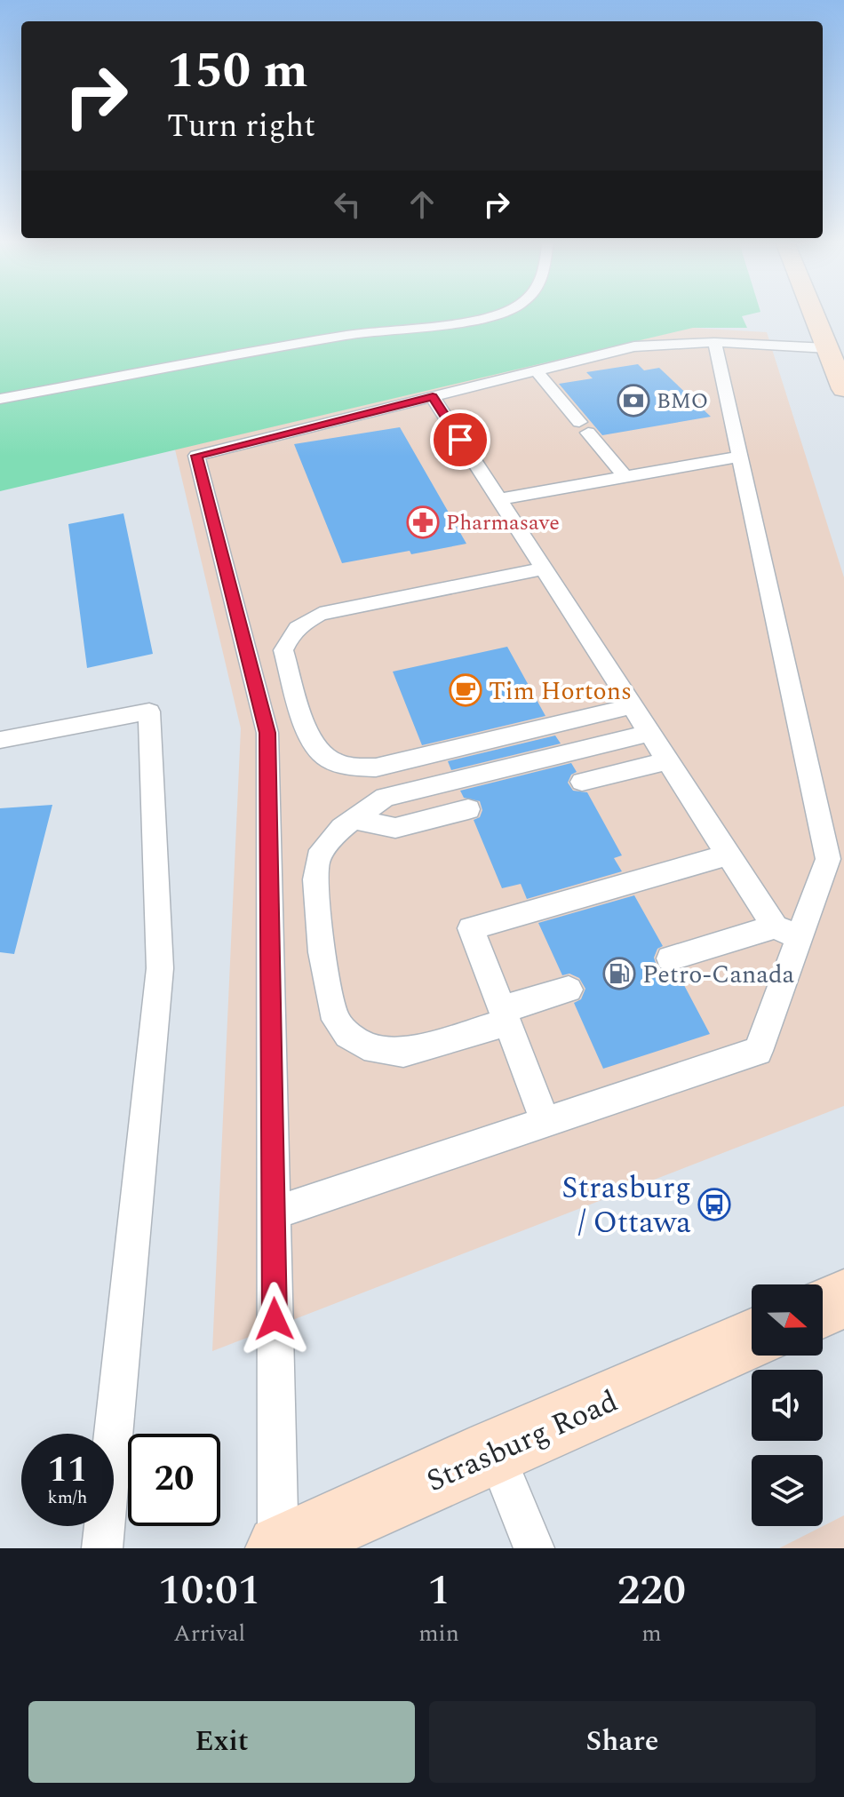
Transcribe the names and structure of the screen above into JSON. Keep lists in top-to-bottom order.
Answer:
{
  "streets": {
    "main road": ["Strasburg Road"]
  },
  "places": {
    "bank": ["BMO"],
    "pharmacy": ["Pharmasave"],
    "cafe": ["Tim Hortons"],
    "fuel station": ["Petro-Canada"],
    "bus stop": ["Strasburg / Ottawa"]
  },
  "north": "right",
  "page": {
    "turn": ["150 m", "Turn right"],
    "speed": "11 km/h",
    "limit": "20",
    "eta": [
      "10:01",
      "Arrival",
      "1",
      "min",
      "220",
      "m"
    ],
    "buttons": ["Exit", "Share"]
  }
}
